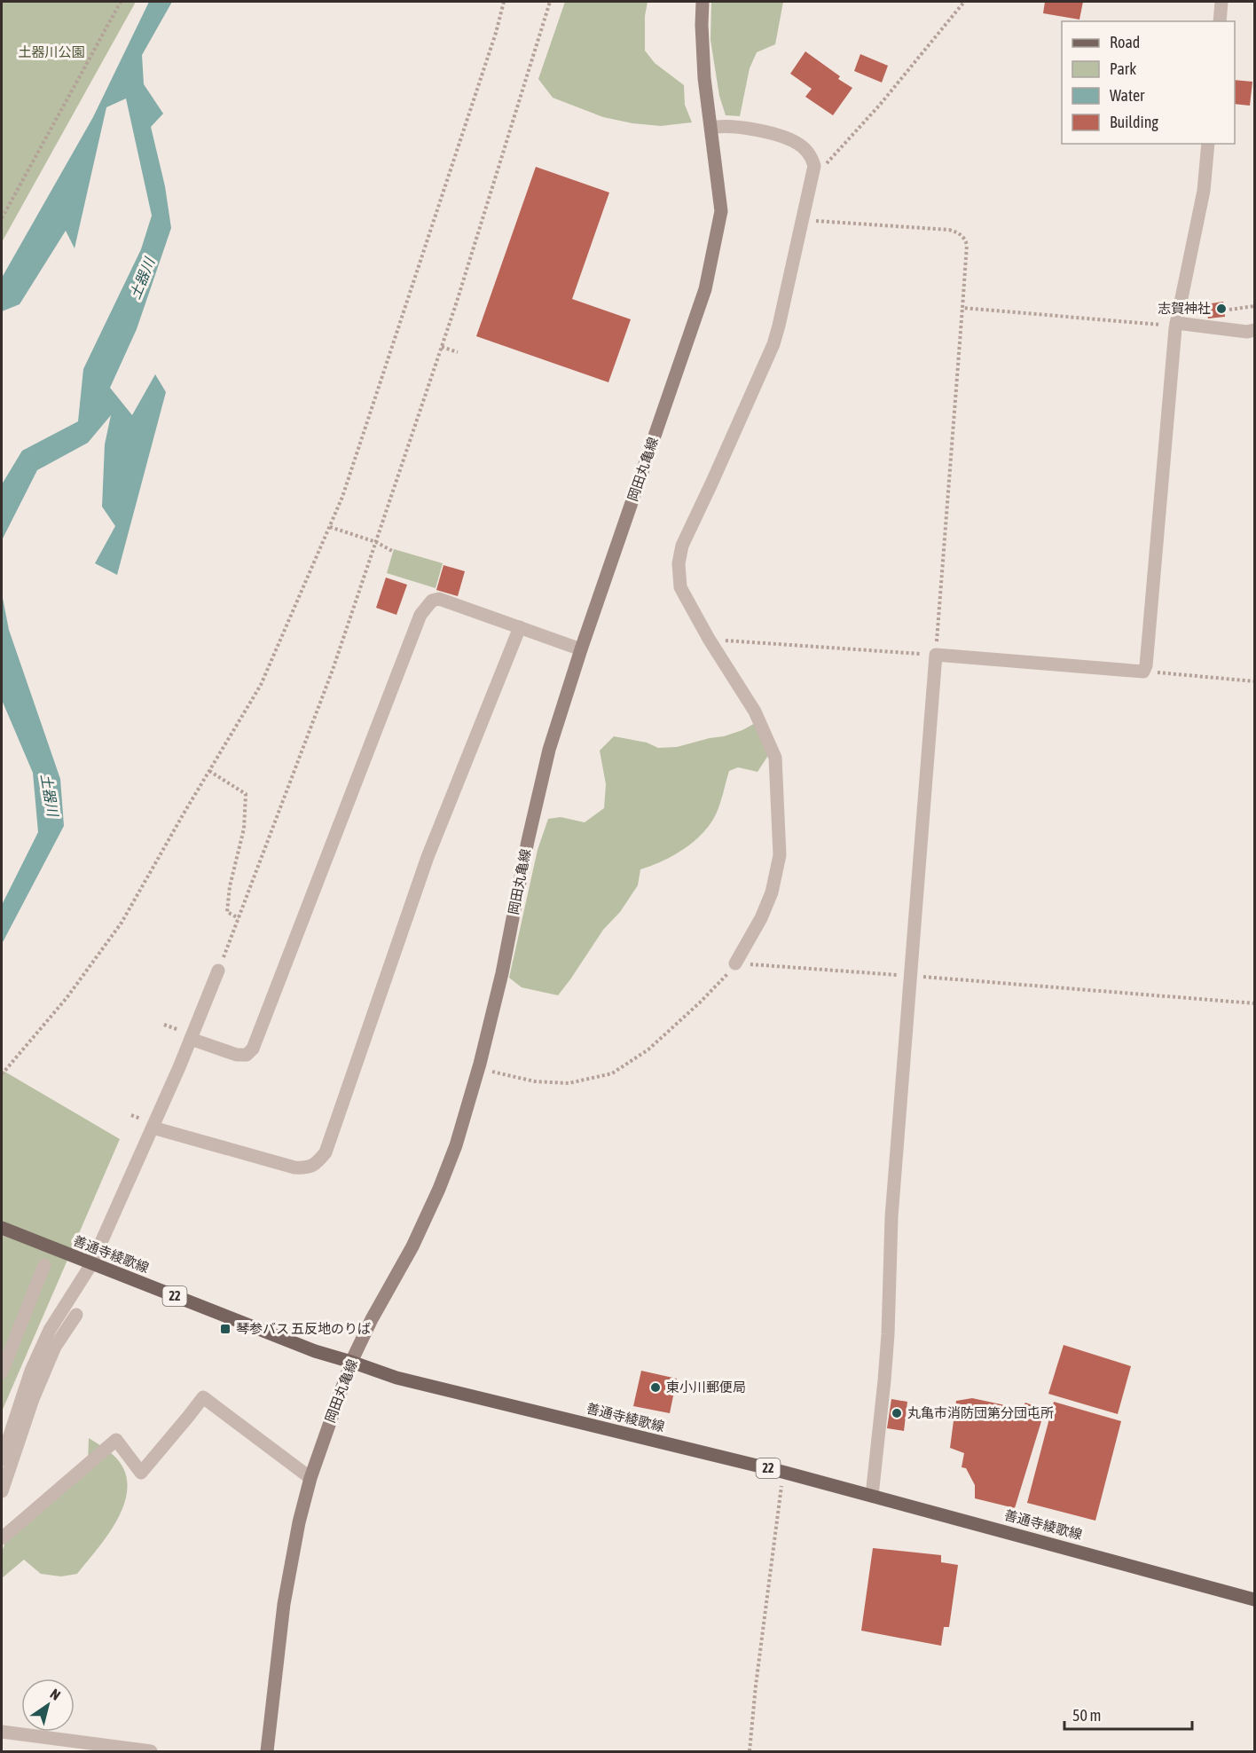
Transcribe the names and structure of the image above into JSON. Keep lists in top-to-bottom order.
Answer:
{
  "streets": {
    "main road": ["岡田丸亀線", "善通寺綾歌線", "22"]
  },
  "crossings": [
    ["岡田丸亀線", "善通寺綾歌線"]
  ],
  "water": ["土器川"],
  "parks": ["土器川公園"],
  "places": {
    "other": ["志賀神社", "東小川郵便局", "丸亀市消防団第分団屯所"],
    "transit": ["琴参バス 五反地のりば"]
  },
  "legend": [
    "Road",
    "Park",
    "Water",
    "Building"
  ],
  "scale_bar": "50 m",
  "north": "top right"
}
